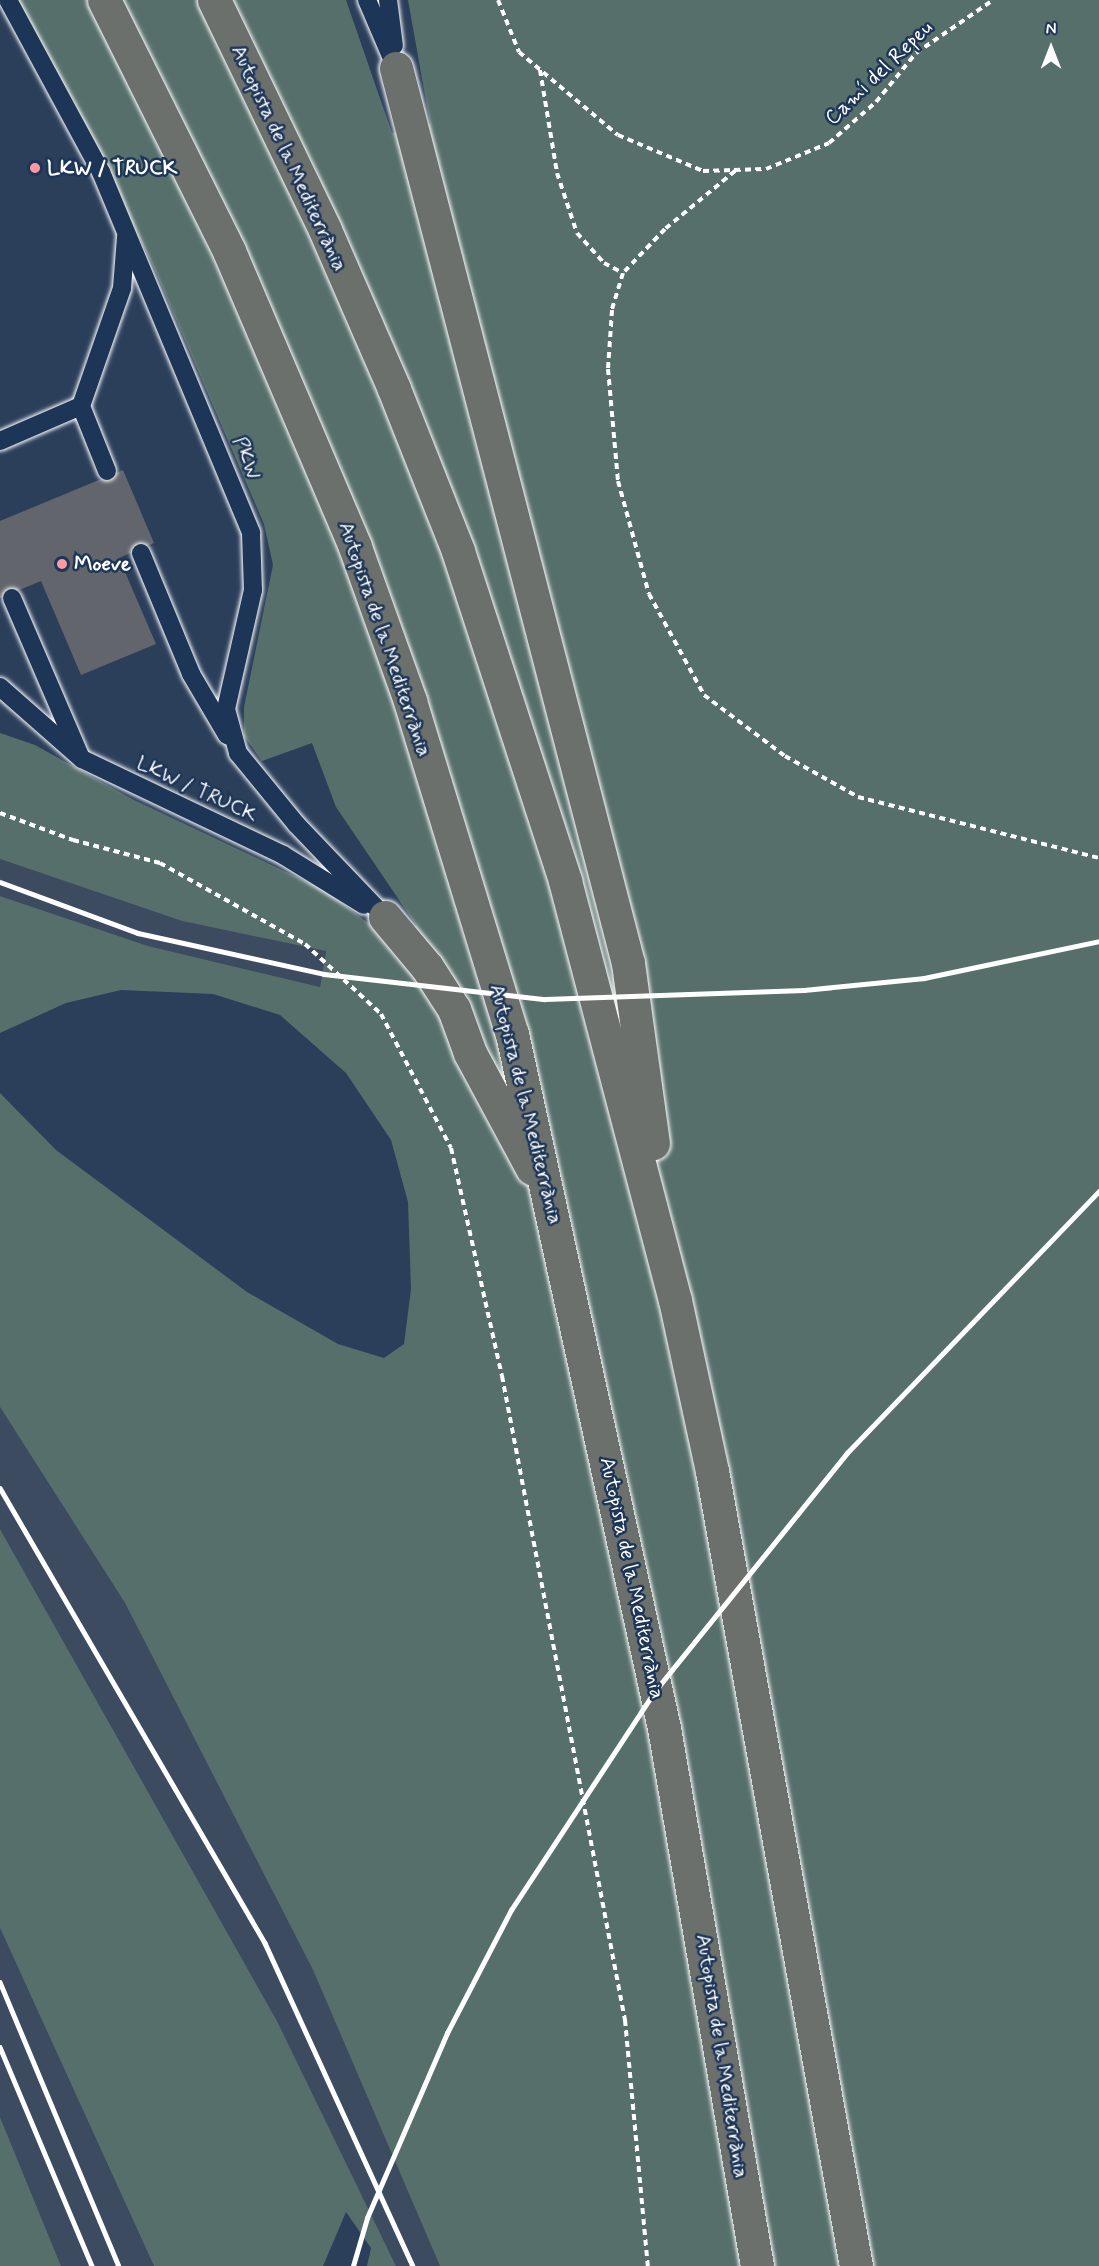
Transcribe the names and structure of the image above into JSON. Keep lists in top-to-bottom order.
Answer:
{
  "streets": {
    "highway": ["Autopista de la Mediterrània"],
    "lane": ["PKW", "LKW / TRUCK"],
    "path": ["Camí del Repeu"]
  },
  "crossings": [
    ["PKW", "LKW / TRUCK"]
  ],
  "places": ["LKW / TRUCK", "Moeve"],
  "north": "top"
}
